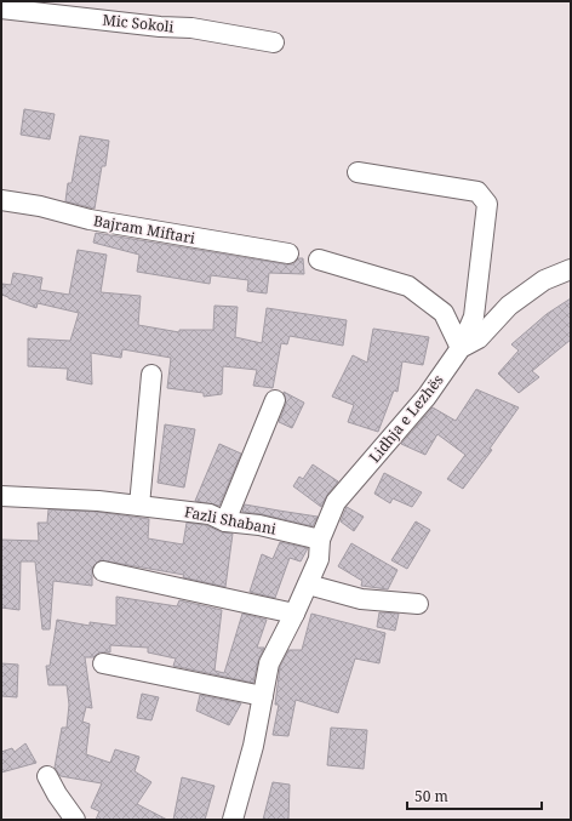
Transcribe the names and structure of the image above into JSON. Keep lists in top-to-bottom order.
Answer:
{
  "streets": {
    "street": [
      "Mic Sokoli",
      "Bajram Miftari",
      "Lidhja e Lezhës",
      "Fazli Shabani"
    ]
  },
  "crossings": [
    ["Lidhja e Lezhës", "Fazli Shabani"]
  ],
  "scale_bar": "50 m"
}
